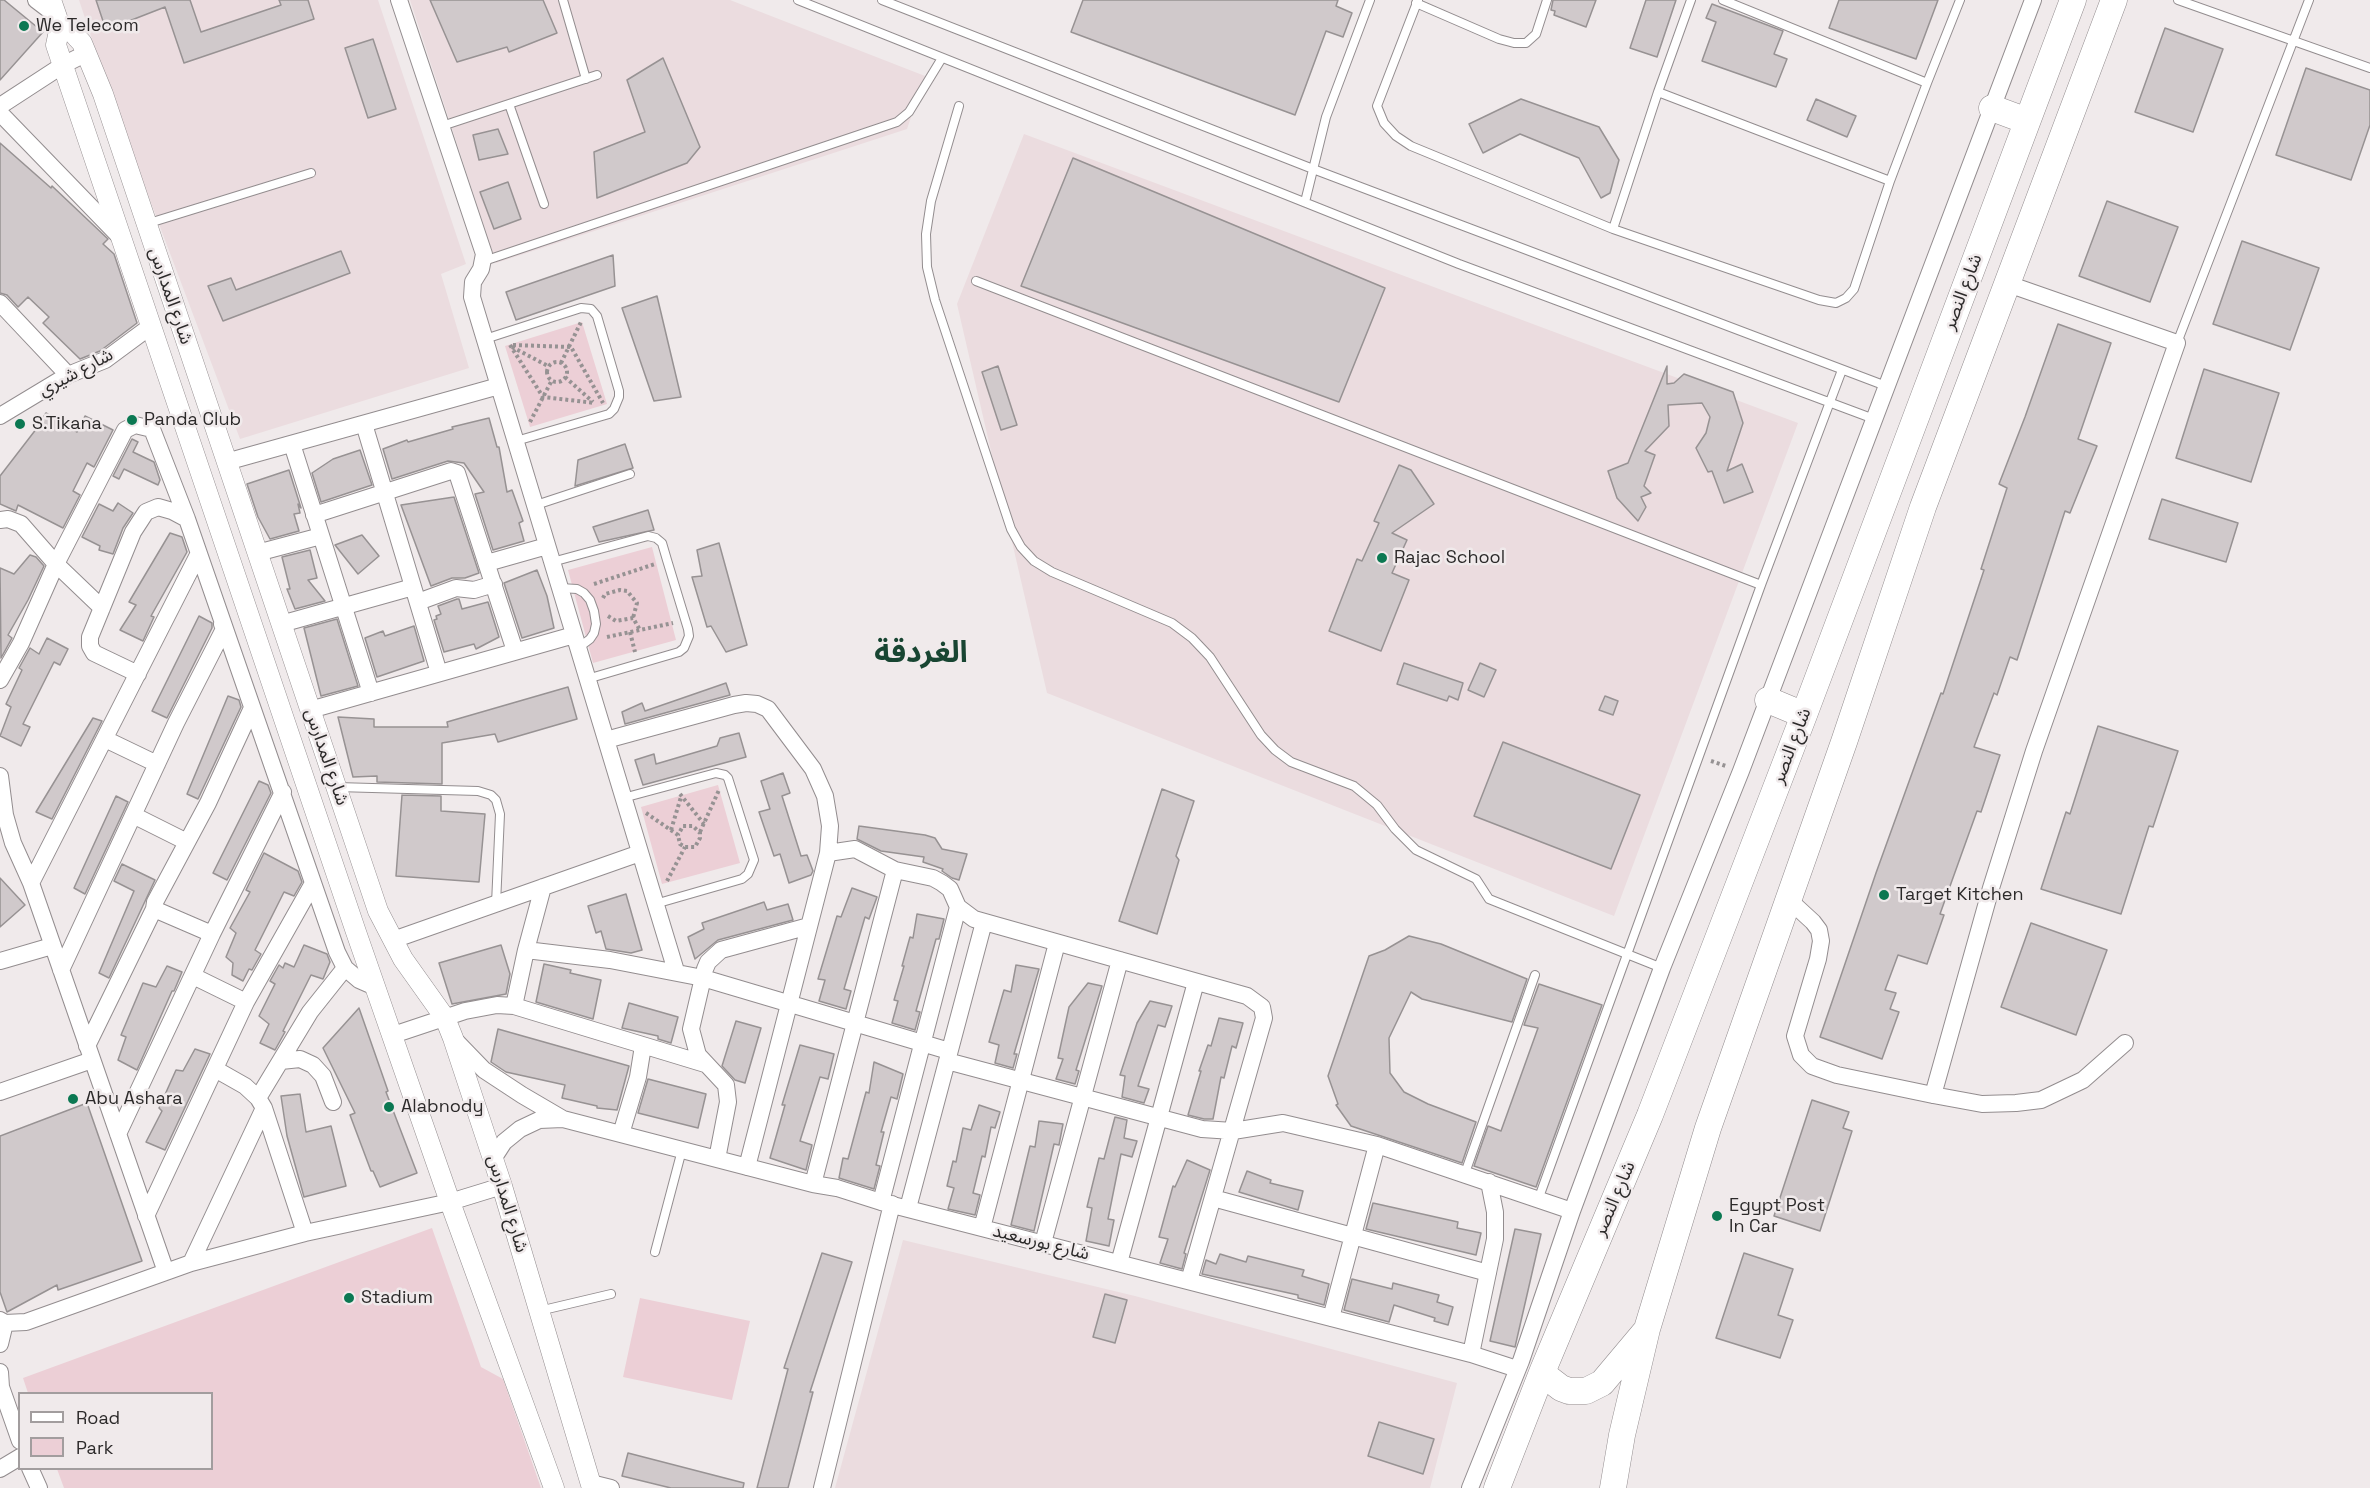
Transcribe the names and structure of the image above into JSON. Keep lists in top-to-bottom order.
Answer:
{
  "streets": {
    "main road": ["شارع النصر"],
    "street": ["شارع المدارس", "شارع شيري", "شارع بورسعيد"]
  },
  "crossings": [
    ["شارع المدارس", "شارع شيري"],
    ["شارع المدارس", "شارع بورسعيد"]
  ],
  "districts": ["الغردقة"],
  "places": [
    "We Telecom",
    "Panda Club",
    "S.Tikana",
    "Rajac School",
    "Target Kitchen",
    "Abu Ashara",
    "Alabnody",
    "Egypt Post In Car",
    "Stadium"
  ],
  "legend": ["Road", "Park"]
}
